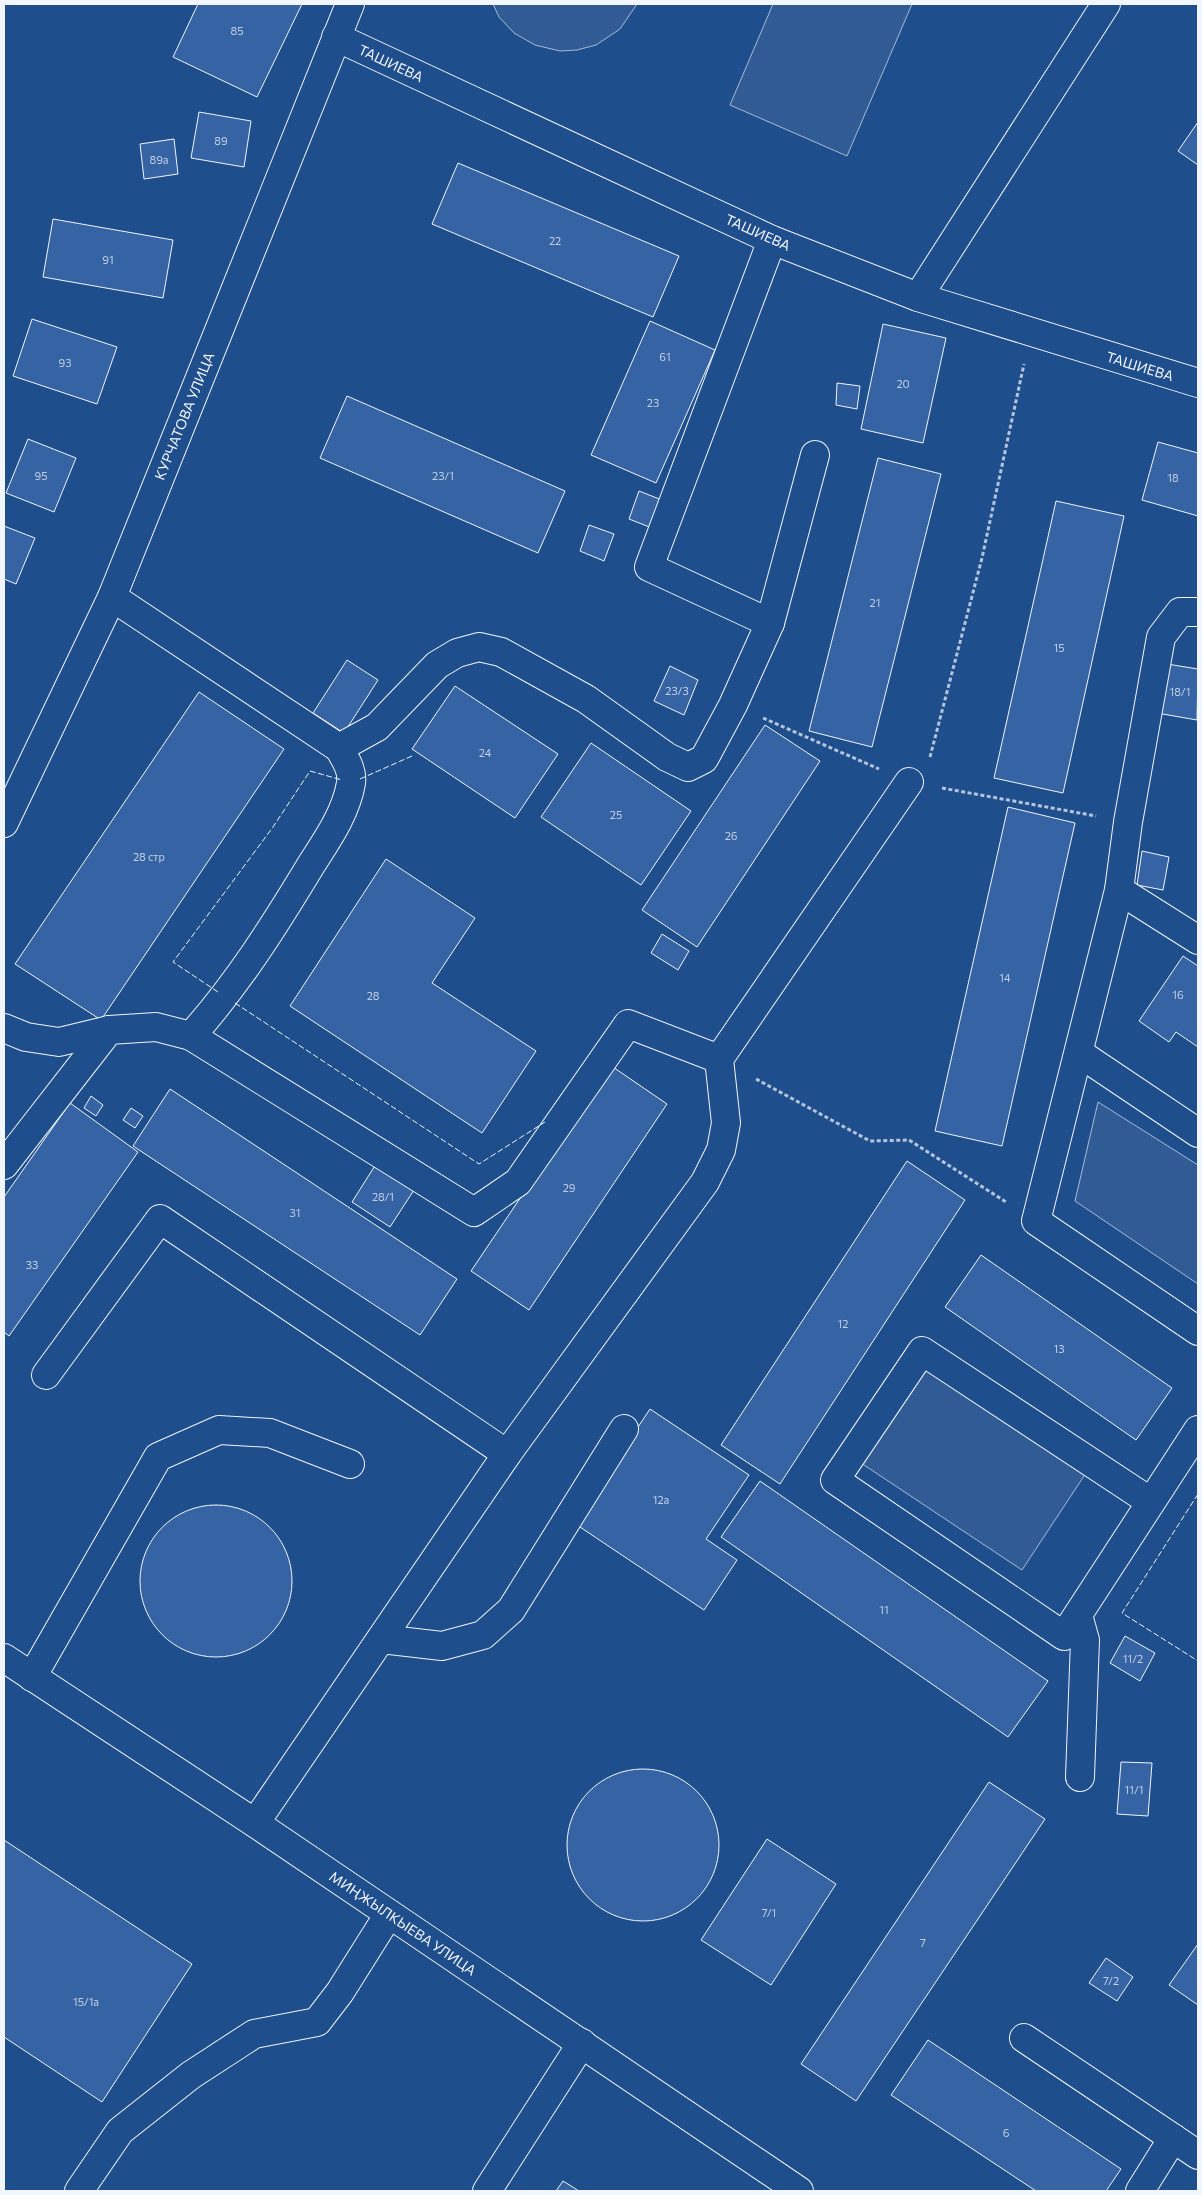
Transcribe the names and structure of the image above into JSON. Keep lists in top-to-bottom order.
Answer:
{
  "streets": {
    "street": ["ТАШИЕВА", "КУРЧАТОВА УЛИЦА", "МИҢЖЫЛКЫЕВА УЛИЦА"]
  },
  "crossings": [
    ["ТАШИЕВА", "КУРЧАТОВА УЛИЦА"]
  ],
  "house_numbers": [
    "85",
    "89",
    "89а",
    "22",
    "91",
    "61",
    "93",
    "20",
    "23",
    "95",
    "23/1",
    "18",
    "21",
    "15",
    "23/3",
    "18/1",
    "24",
    "25",
    "26",
    "28 стр",
    "14",
    "16",
    "28",
    "29",
    "28/1",
    "31",
    "33",
    "12",
    "13",
    "12а",
    "11",
    "11/2",
    "11/1",
    "7/1",
    "7",
    "7/2",
    "15/1а",
    "6"
  ]
}
